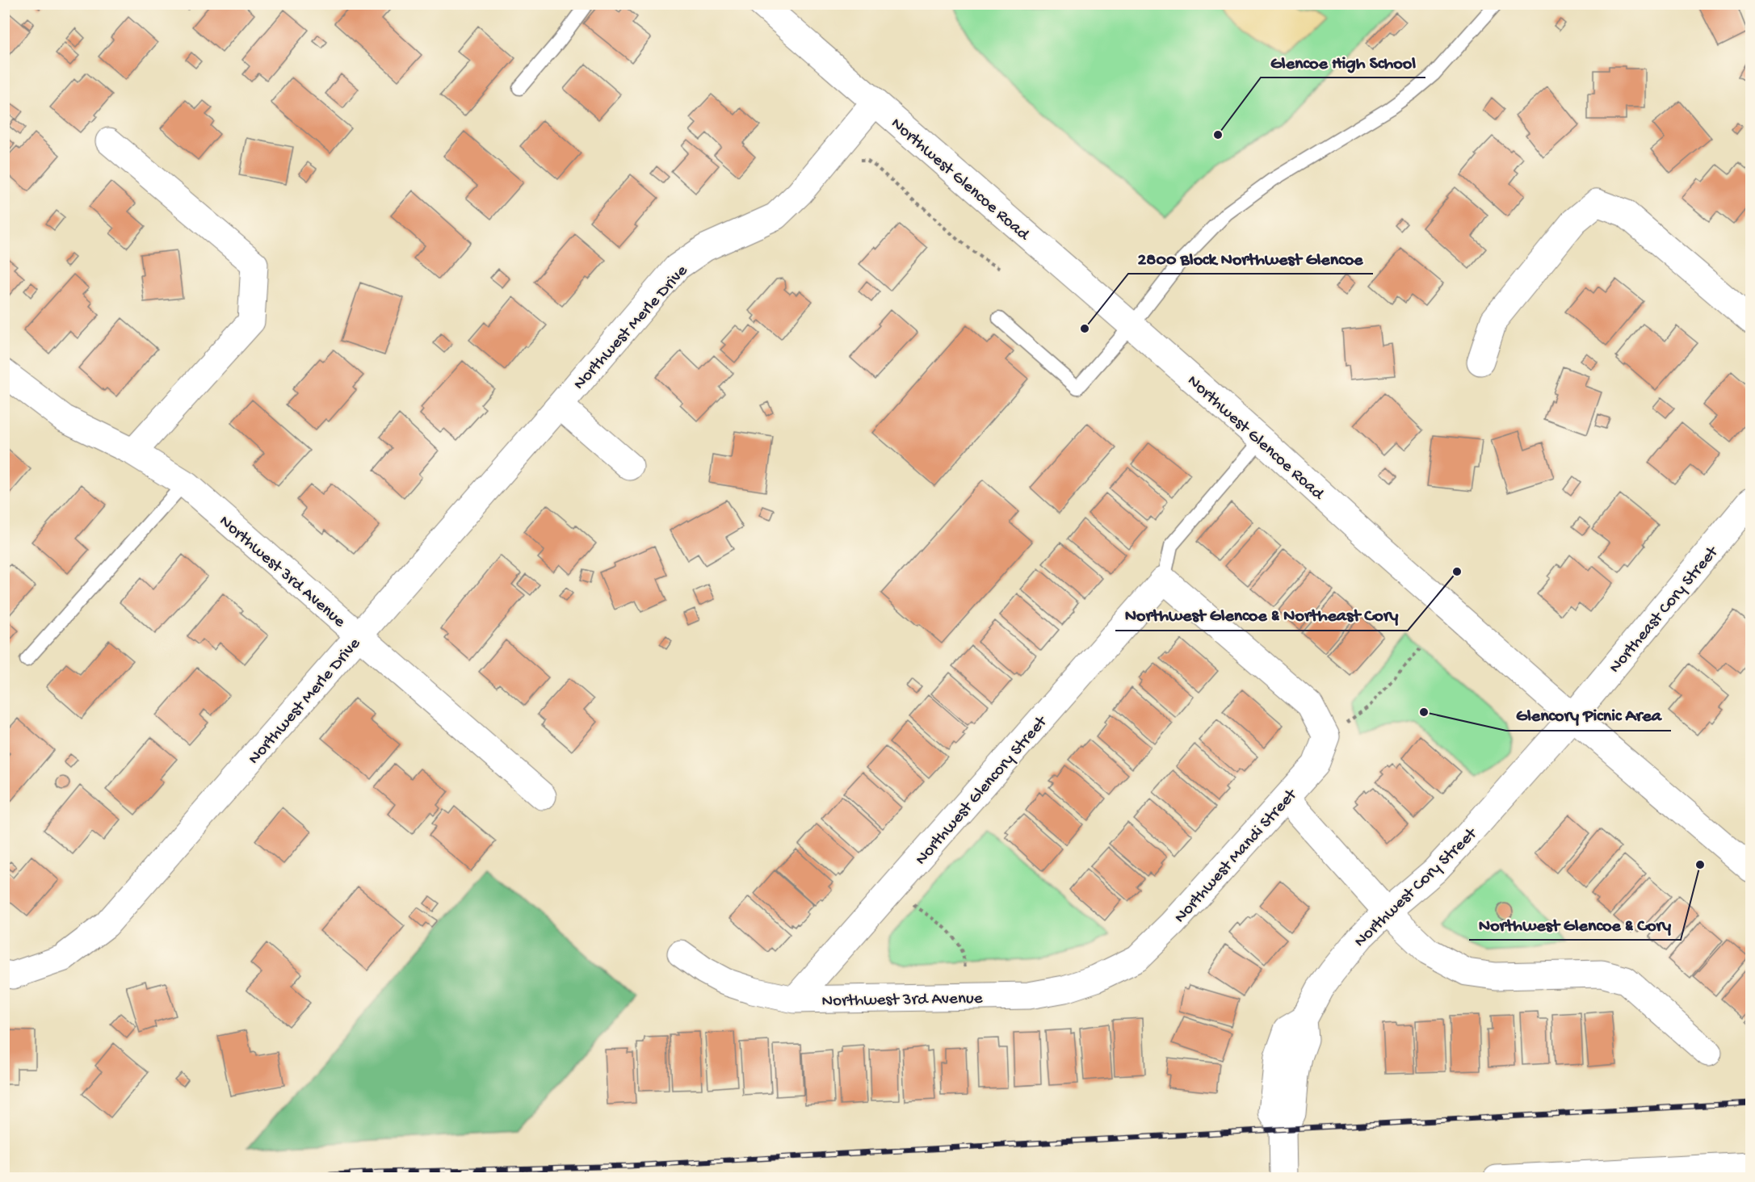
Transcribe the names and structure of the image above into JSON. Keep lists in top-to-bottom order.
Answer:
{
  "streets": {
    "street": [
      "Northwest Glencoe Road",
      "Northwest Merle Drive",
      "Northwest 3rd Avenue",
      "Northeast Cory Street",
      "Northwest Glencory Street",
      "Northwest Mandi Street",
      "Northwest Cory Street"
    ]
  },
  "crossings": [
    ["Northwest Glencoe Road", "Northwest Merle Drive"],
    ["Northwest Glencoe Road", "Northeast Cory Street"],
    ["Northwest Glencoe Road", "Northwest Cory Street"],
    ["Northwest Merle Drive", "Northwest 3rd Avenue"],
    ["Northwest 3rd Avenue", "Northwest Glencory Street"],
    ["Northwest 3rd Avenue", "Northwest Mandi Street"],
    ["Northeast Cory Street", "Northwest Cory Street"]
  ],
  "places": [
    "Glencoe High School",
    "2800 Block Northwest Glencoe",
    "Northwest Glencoe & Northeast Cory",
    "Glencory Picnic Area",
    "Northwest Glencoe & Cory"
  ]
}
